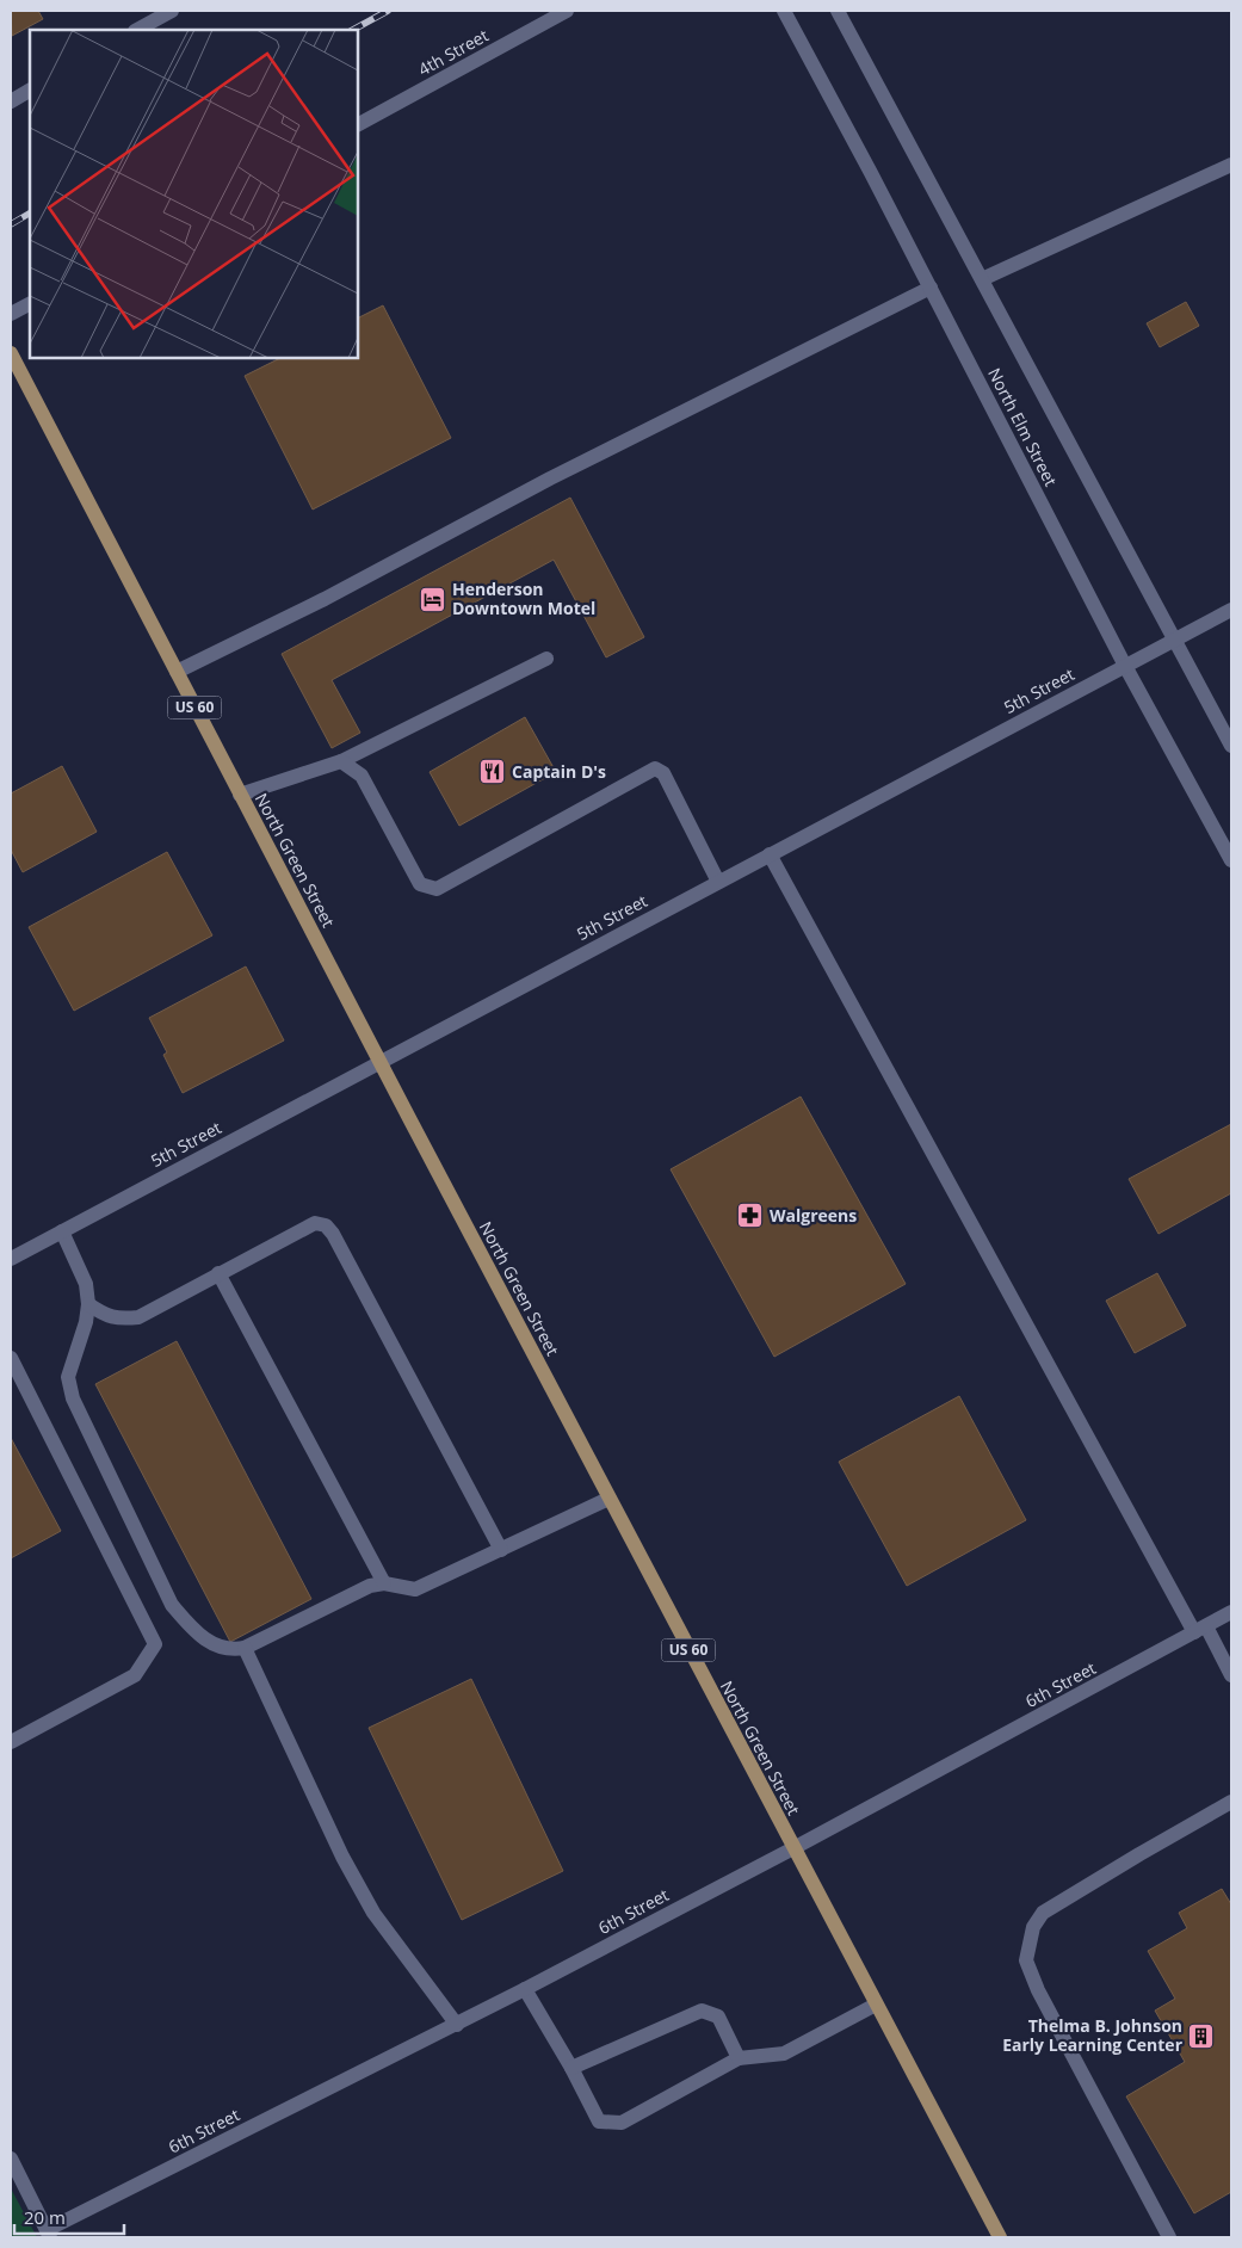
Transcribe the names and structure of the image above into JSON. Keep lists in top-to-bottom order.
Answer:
{
  "streets": {
    "main road": ["US 60", "North Green Street"],
    "street": [
      "4th Street",
      "North Elm Street",
      "5th Street",
      "6th Street"
    ]
  },
  "crossings": [
    ["North Elm Street", "5th Street"],
    ["5th Street", "North Green Street"],
    ["North Green Street", "6th Street"]
  ],
  "places": {
    "hotel": ["Henderson Downtown Motel"],
    "restaurant": ["Captain D's"],
    "pharmacy": ["Walgreens"],
    "building": ["Thelma B. Johnson Early Learning Center"]
  },
  "scale_bar": "20 m"
}
